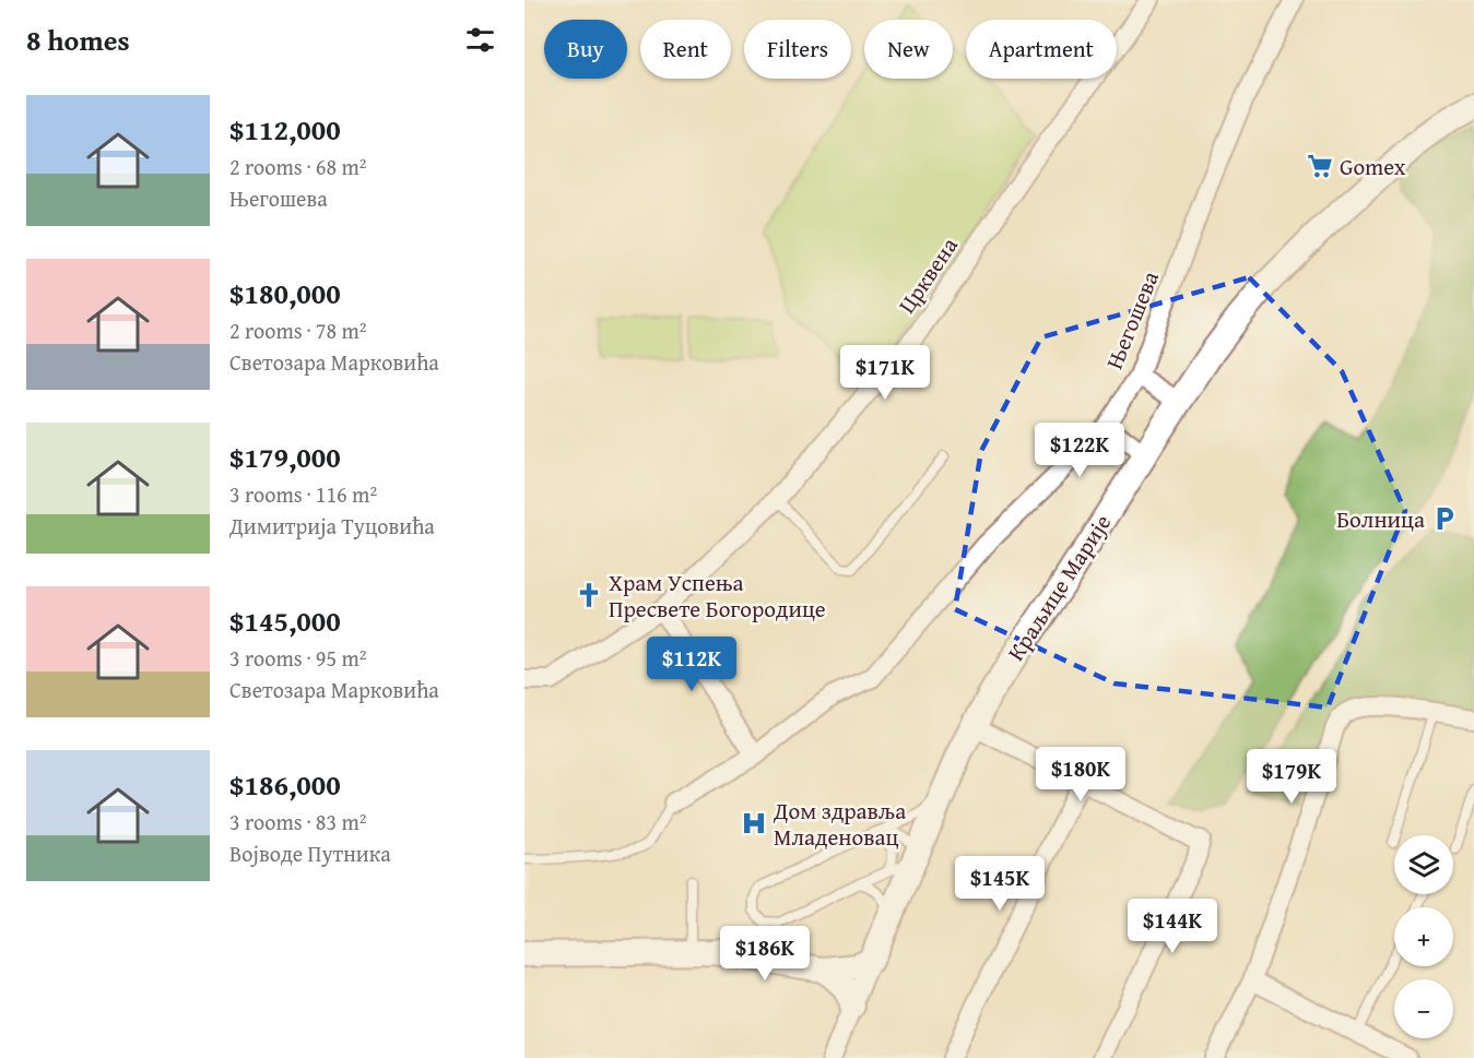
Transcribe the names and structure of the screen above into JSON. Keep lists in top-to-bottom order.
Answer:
{
  "streets": {
    "street": ["Црквена", "Његошева", "Краљице Марије"]
  },
  "places": {
    "supermarket": ["Gomex"],
    "parking": ["Болница"],
    "church": ["Храм Успења Пресвете Богородице"],
    "hospital": ["Дом здравља Младеновац"]
  },
  "page": {
    "heading": "8 homes",
    "chip": [
      "Buy",
      "Rent",
      "Filters",
      "New",
      "Apartment"
    ],
    "list": [
      {
        "name": "$112,000",
        "note": "2 rooms · 68 m² · Његошева"
      },
      {
        "name": "$180,000",
        "note": "2 rooms · 78 m² · Светозара Марковића"
      },
      {
        "name": "$179,000",
        "note": "3 rooms · 116 m² · Димитрија Туцовића"
      },
      {
        "name": "$145,000",
        "note": "3 rooms · 95 m² · Светозара Марковића"
      },
      {
        "name": "$186,000",
        "note": "3 rooms · 83 m² · Војводе Путника"
      }
    ],
    "price": [
      "$171K",
      "$122K",
      "$112K",
      "$180K",
      "$179K",
      "$145K",
      "$144K",
      "$186K"
    ],
    "map_buttons": ["+", "−"]
  }
}
